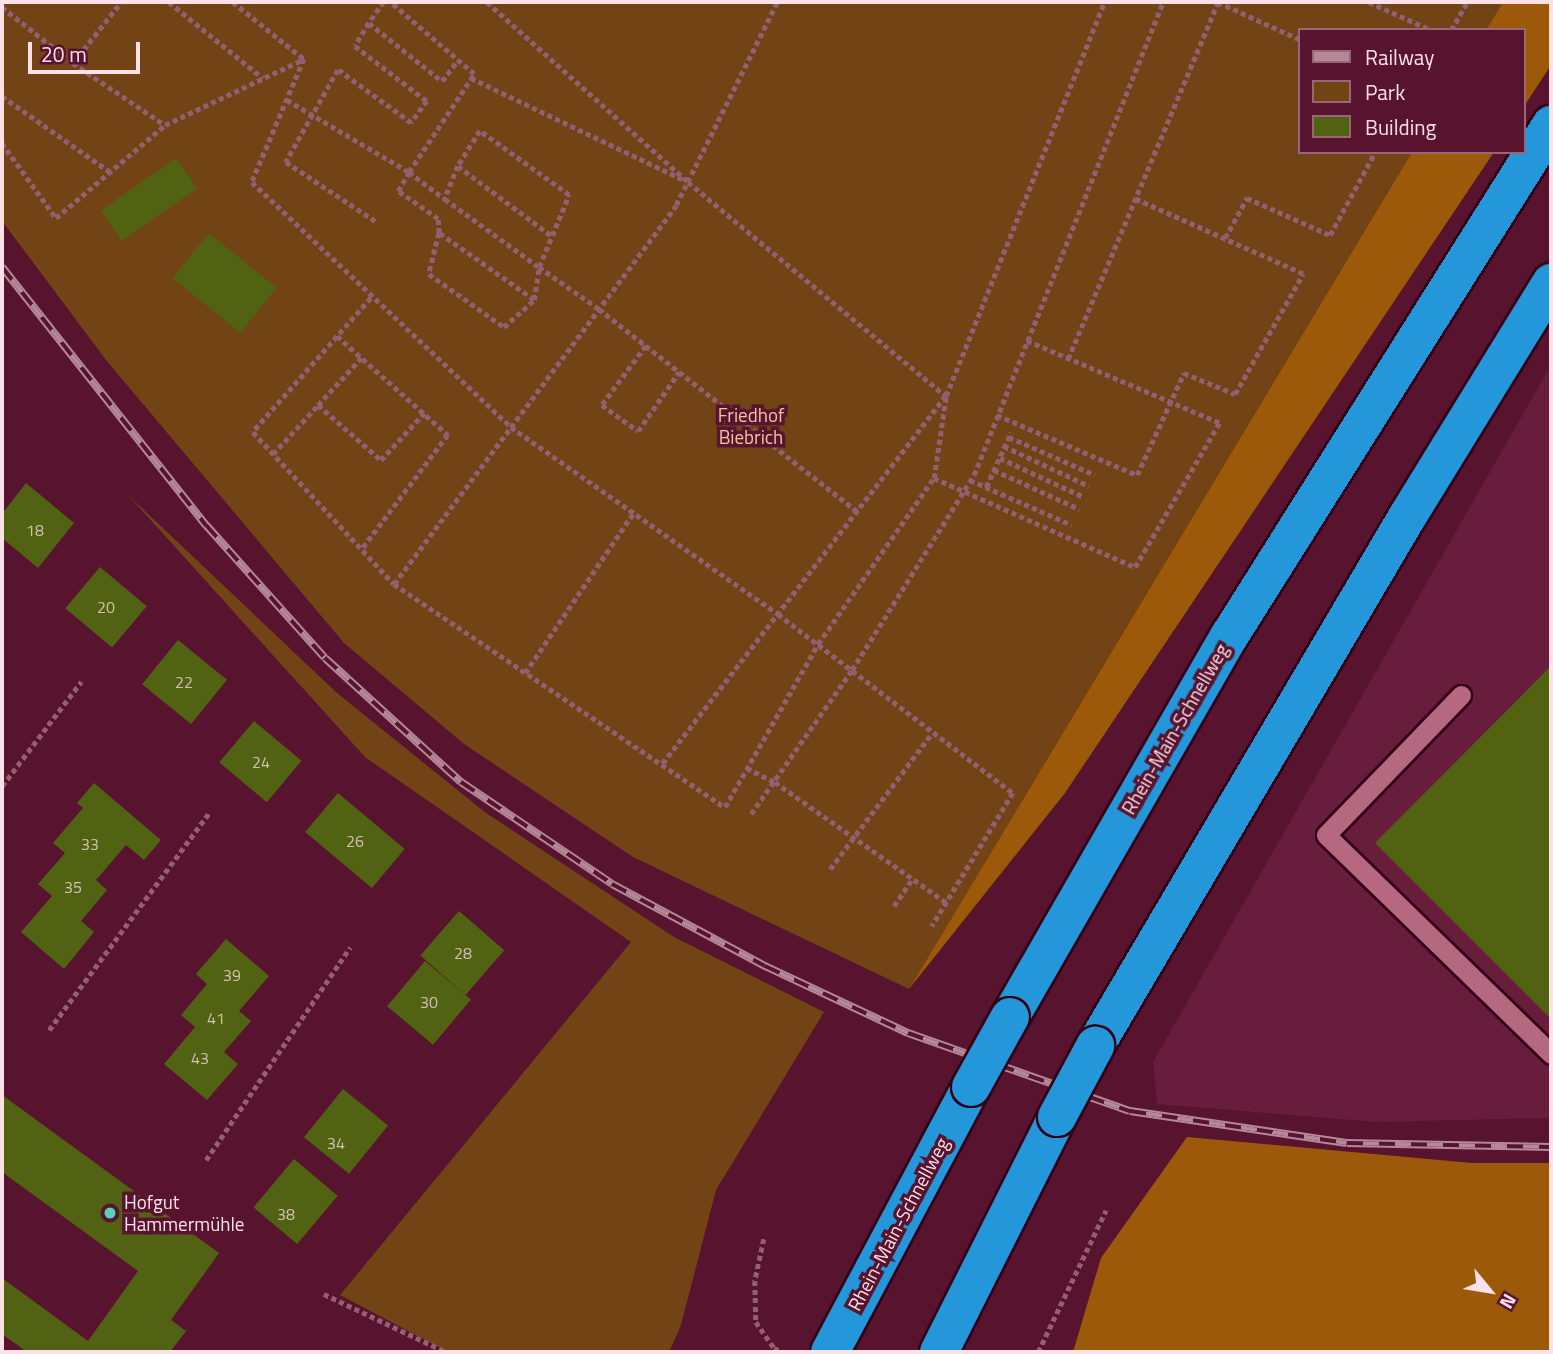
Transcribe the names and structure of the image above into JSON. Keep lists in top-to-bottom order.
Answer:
{
  "streets": {
    "highway": ["Rhein-Main-Schnellweg"]
  },
  "parks": ["Friedhof Biebrich"],
  "places": ["Hofgut Hammermühle"],
  "house_numbers": [
    "18",
    "20",
    "22",
    "24",
    "26",
    "33",
    "35",
    "28",
    "39",
    "30",
    "41",
    "43",
    "34",
    "38"
  ],
  "legend": ["Railway", "Park", "Building"],
  "scale_bar": "20 m",
  "north": "bottom right"
}
